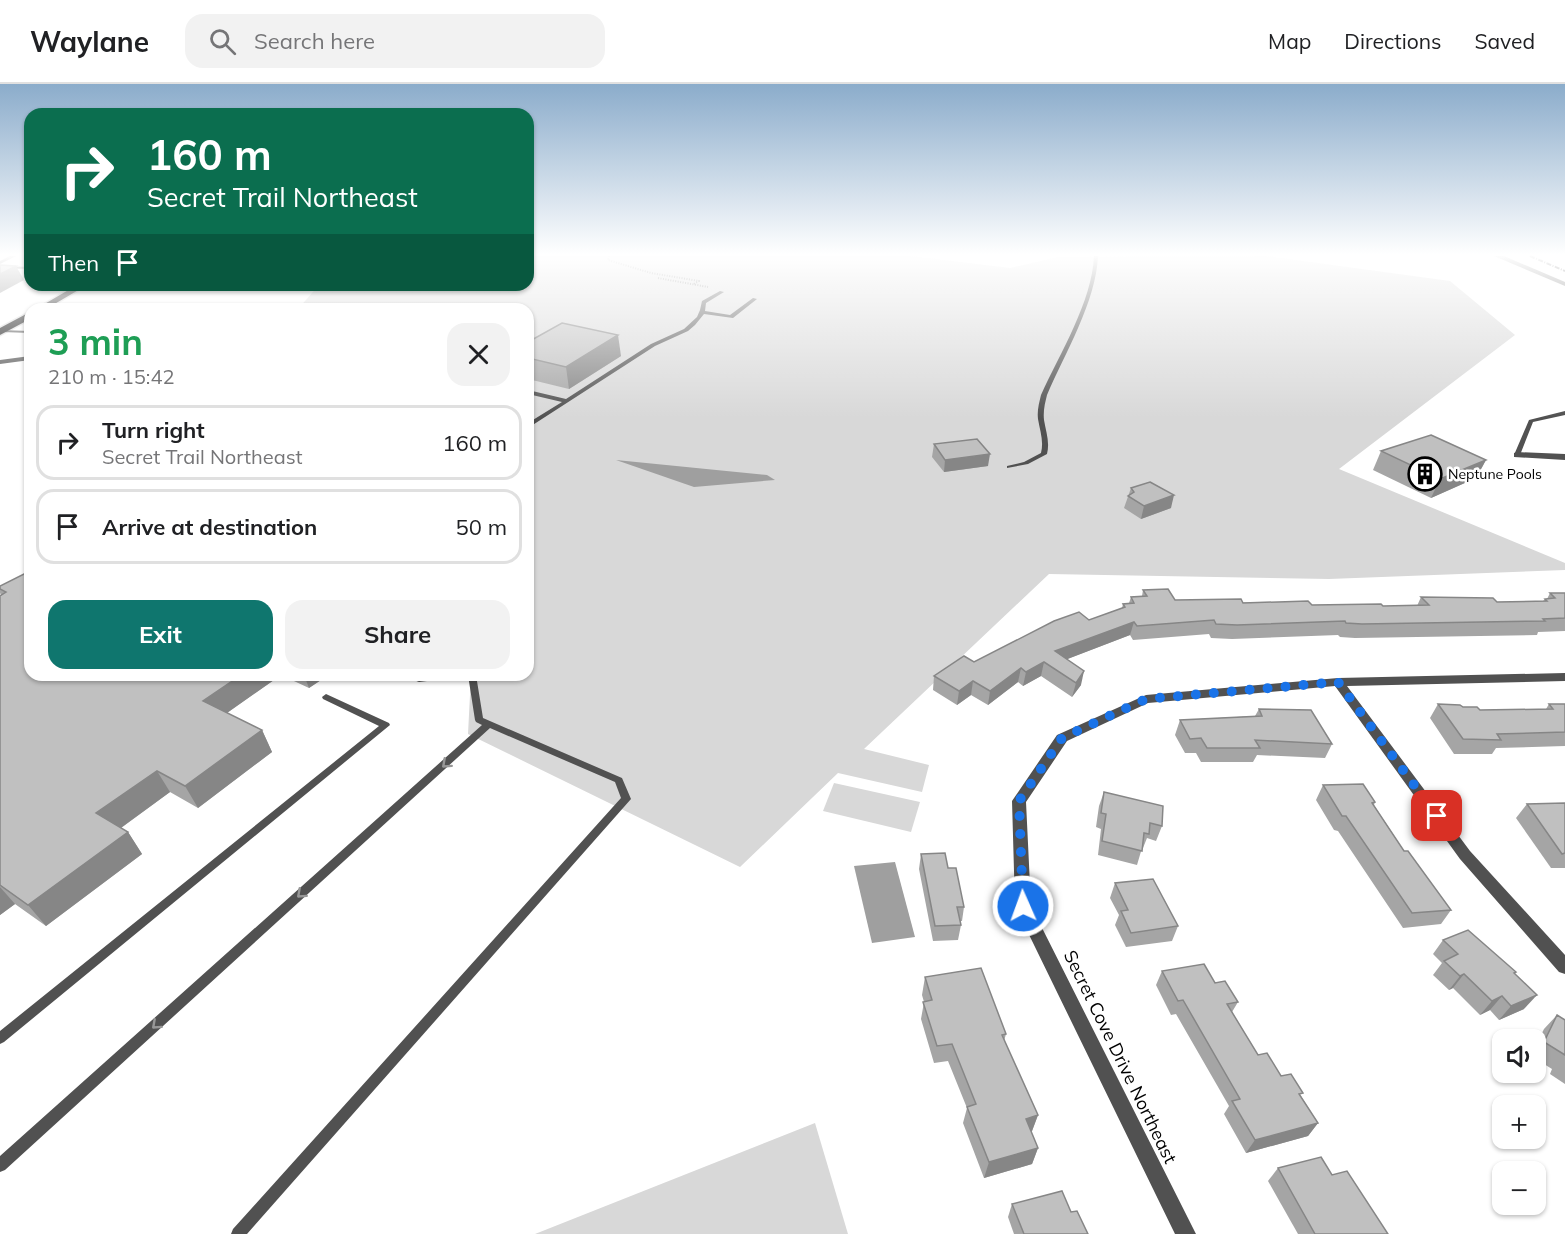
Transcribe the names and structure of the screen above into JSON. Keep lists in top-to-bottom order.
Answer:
{
  "streets": {
    "street": ["Secret Cove Drive Northeast"]
  },
  "places": {
    "building": ["Neptune Pools"]
  },
  "page": {
    "header": "Waylane",
    "search": "Search here",
    "nav": ["Map", "Directions", "Saved"],
    "turn": ["160 m", "Secret Trail Northeast"],
    "then": "Then",
    "heading": ["3 min", "210 m · 15:42"],
    "list": [
      {
        "name": "Turn right",
        "note": "Secret Trail Northeast",
        "value": "160 m"
      },
      {
        "name": "Arrive at destination",
        "value": "50 m"
      }
    ],
    "buttons": ["Exit", "Share"],
    "map_buttons": ["+", "−"]
  }
}
